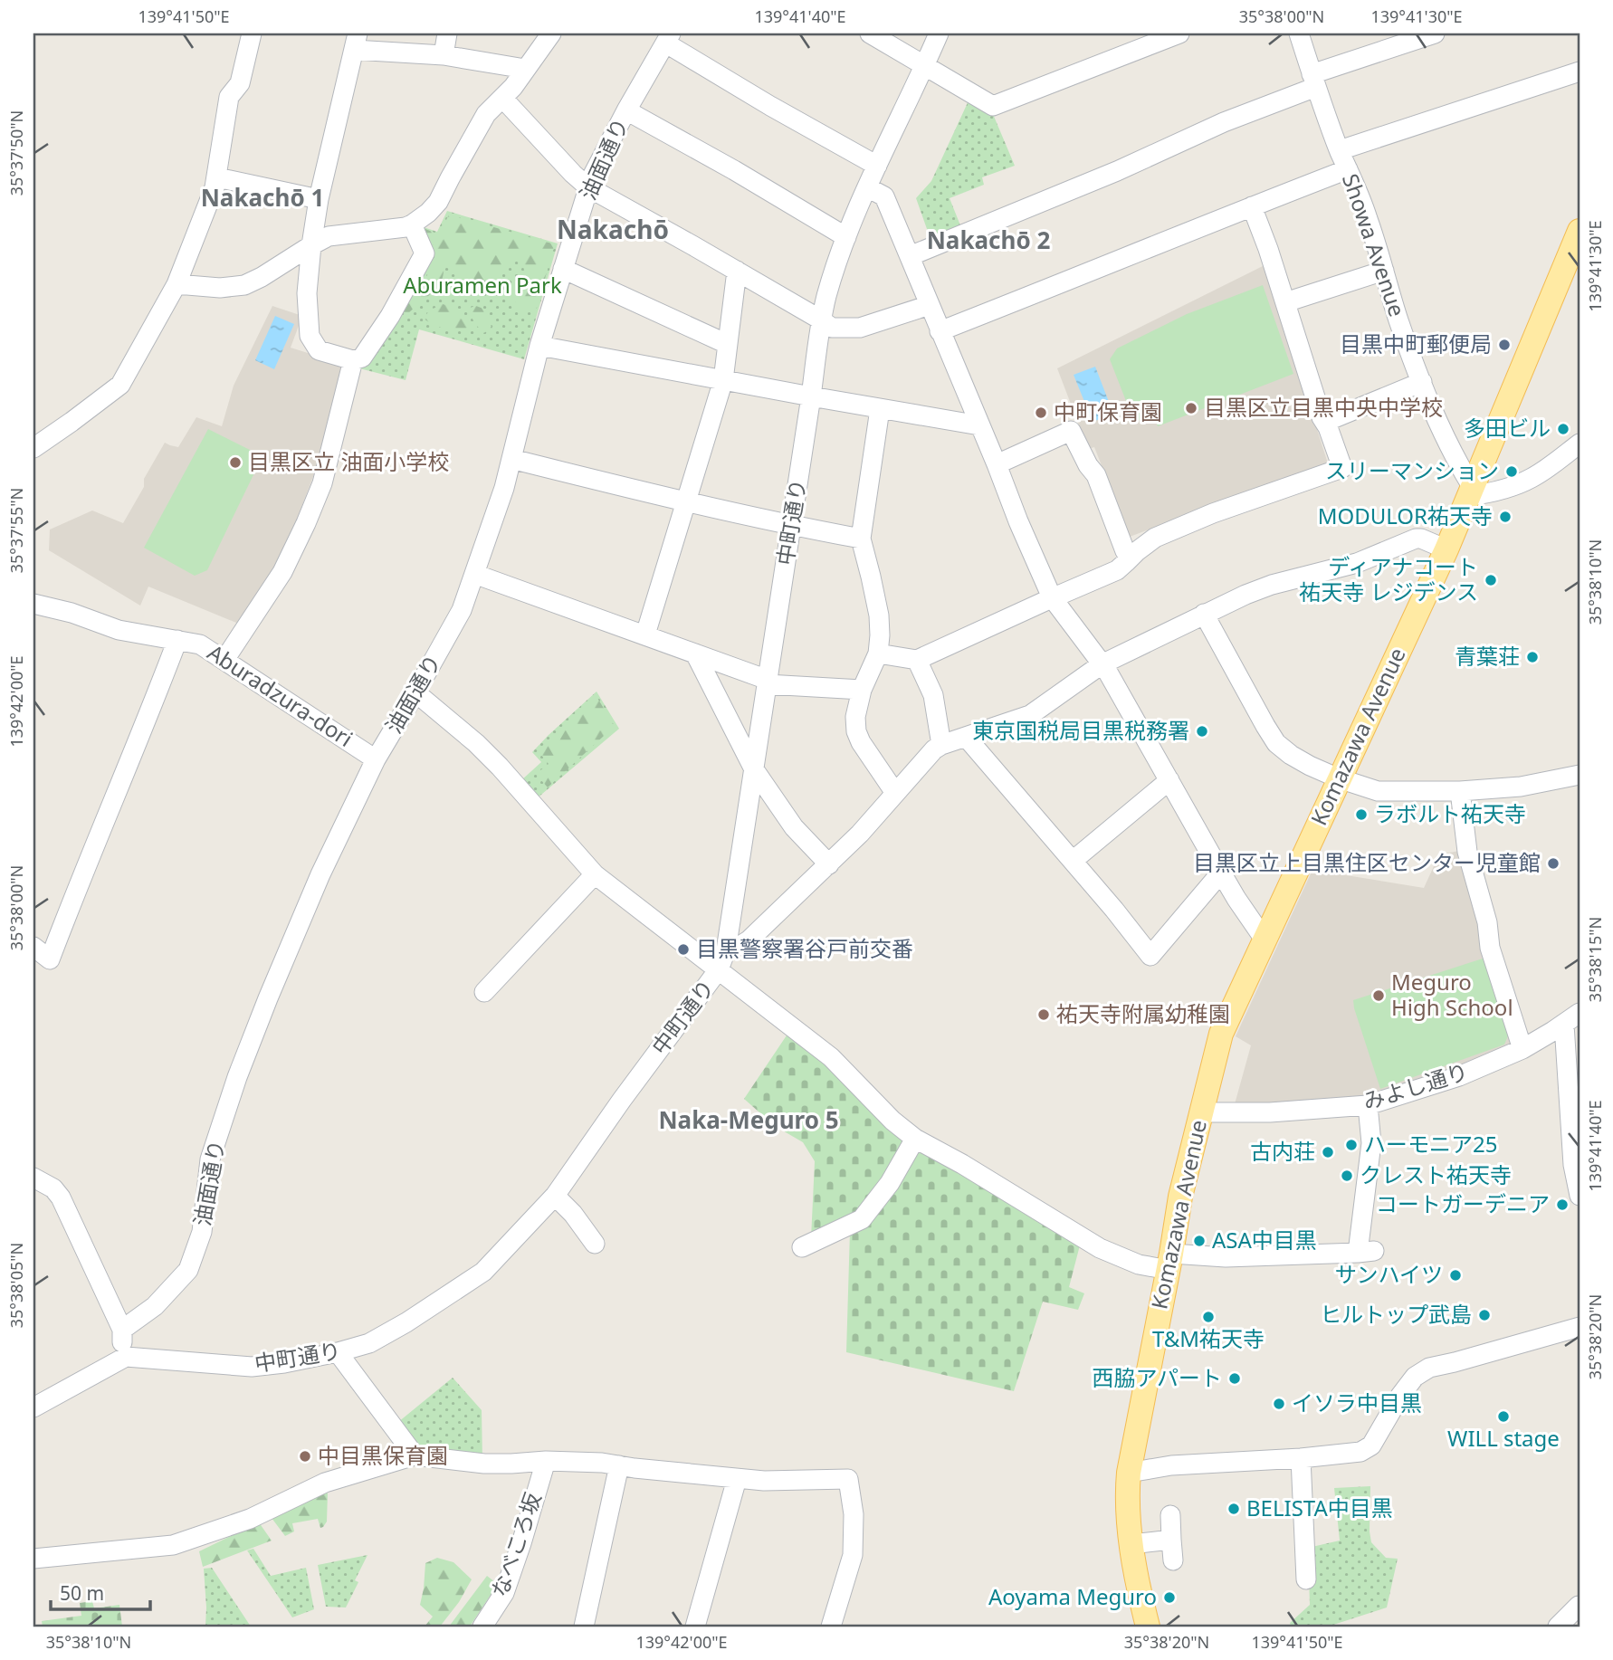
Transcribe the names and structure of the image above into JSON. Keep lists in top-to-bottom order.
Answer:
{
  "streets": {
    "main road": ["Komazawa Avenue"],
    "street": [
      "油面通り",
      "Showa Avenue",
      "中町通り",
      "Aburadzura-dori",
      "みよし通り",
      "なべころ坂"
    ]
  },
  "crossings": [
    ["油面通り", "Aburadzura-dori"],
    ["Showa Avenue", "Komazawa Avenue"],
    ["Komazawa Avenue", "みよし通り"]
  ],
  "districts": [
    "Nakachō 1",
    "Nakachō",
    "Nakachō 2",
    "Naka-Meguro 5"
  ],
  "parks": ["Aburamen Park"],
  "places": [
    "目黒中町郵便局",
    "目黒区立目黒中央中学校",
    "中町保育園",
    "多田ビル",
    "目黒区立 油面小学校",
    "スリーマンション",
    "MODULOR祐天寺",
    "ディアナコート 祐天寺 レジデンス",
    "青葉荘",
    "東京国税局目黒税務署",
    "ラボルト祐天寺",
    "目黒区立上目黒住区センター児童館",
    "目黒警察署谷戸前交番",
    "Meguro High School",
    "祐天寺附属幼稚園",
    "ハーモニア25",
    "古内荘",
    "クレスト祐天寺",
    "コートガーデニア",
    "ASA中目黒",
    "サンハイツ",
    "ヒルトップ武島",
    "T&M祐天寺",
    "西脇アパート",
    "イソラ中目黒",
    "WILL stage",
    "中目黒保育園",
    "BELISTA中目黒",
    "Aoyama Meguro"
  ],
  "scale_bar": "50 m",
  "coordinates": [
    "139°41'50\"E",
    "139°41'40\"E",
    "35°38'00\"N",
    "139°41'30\"E",
    "35°37'50\"N",
    "35°37'55\"N",
    "35°38'10\"N",
    "139°42'00\"E",
    "35°38'15\"N",
    "35°38'05\"N",
    "35°38'20\"N"
  ]
}
